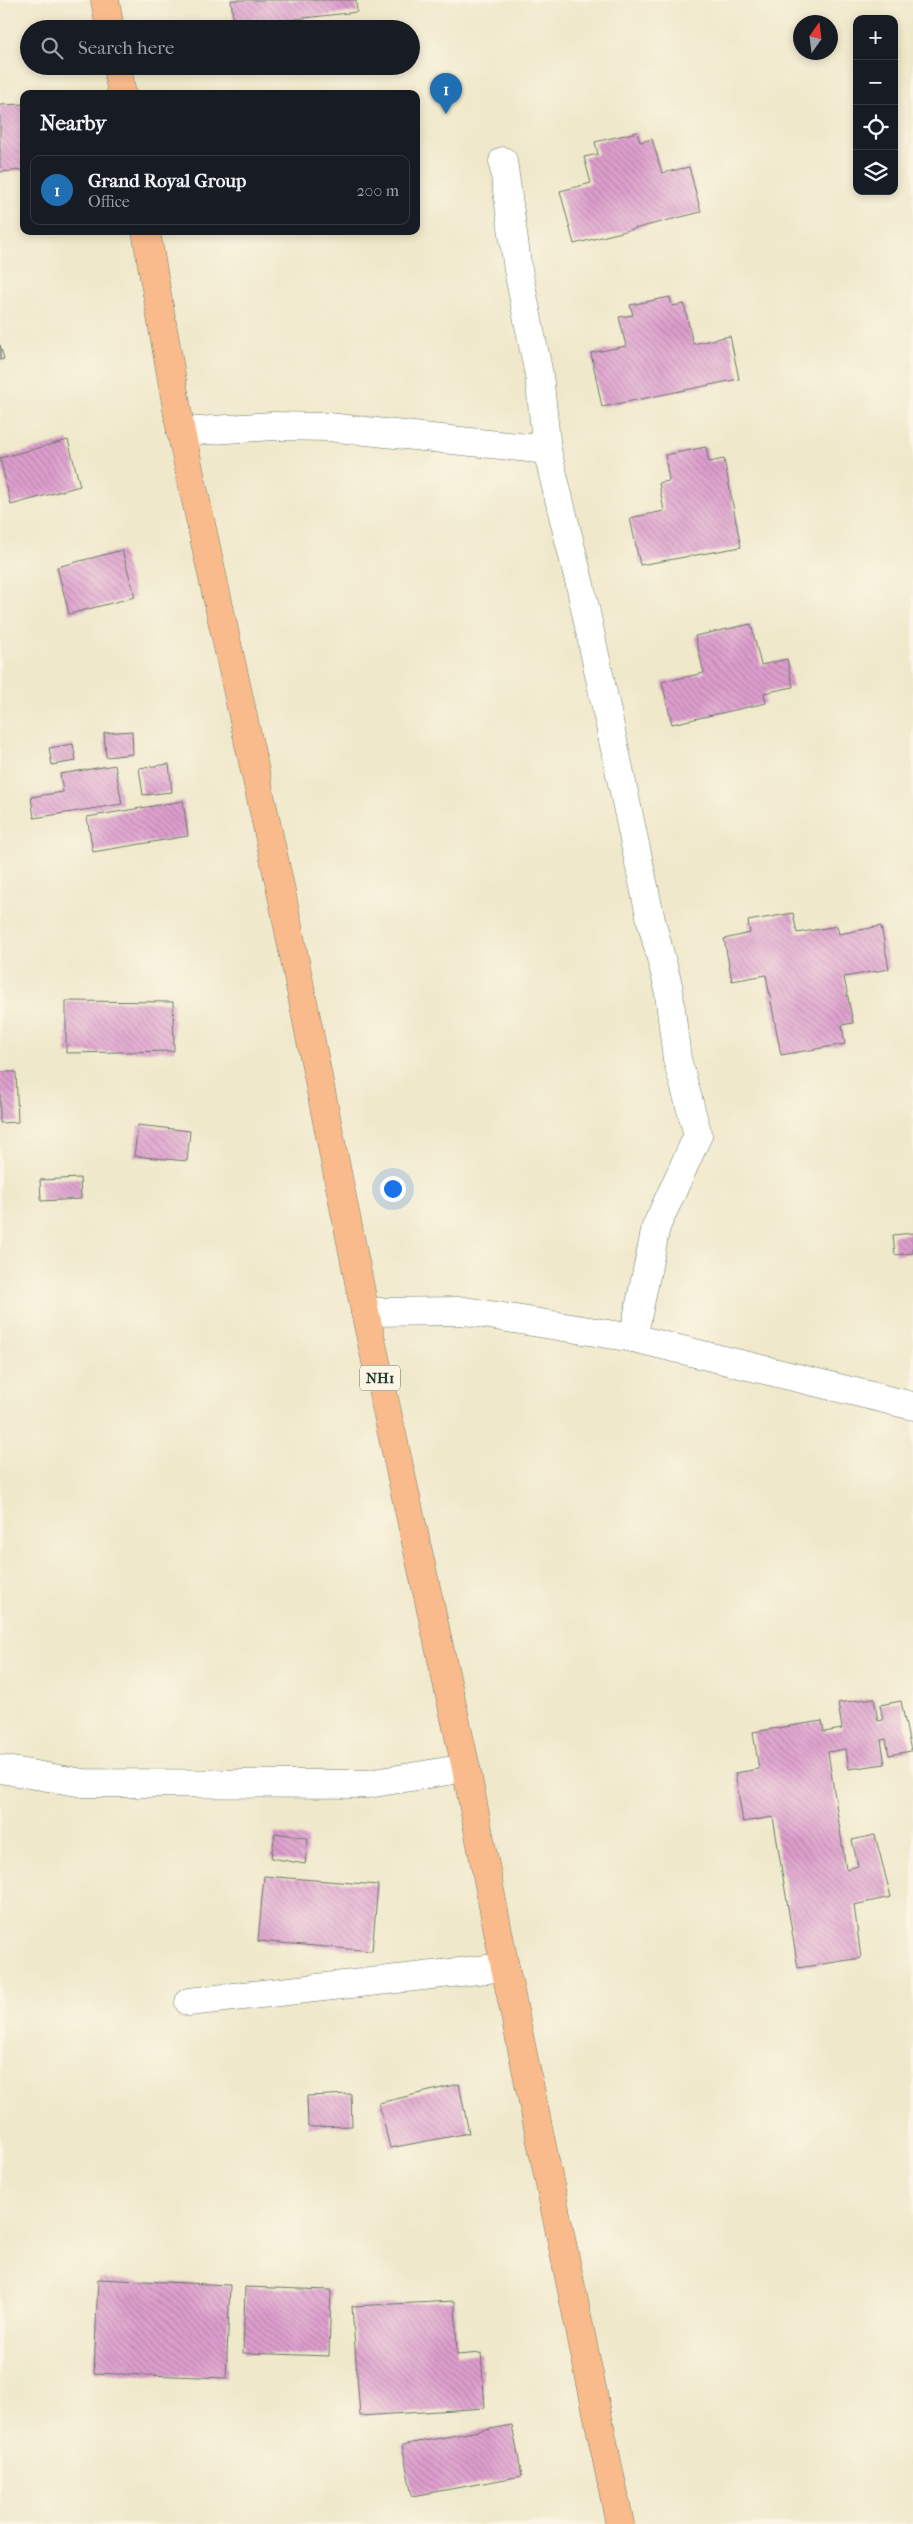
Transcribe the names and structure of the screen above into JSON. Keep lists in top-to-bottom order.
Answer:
{
  "streets": {
    "highway": ["NH1"]
  },
  "north": "top",
  "page": {
    "map_buttons": ["+", "−"],
    "search": "Search here",
    "pins": "1",
    "heading": "Nearby",
    "list": [
      {
        "mark": "1",
        "name": "Grand Royal Group",
        "note": "Office",
        "value": "200 m"
      }
    ]
  }
}
